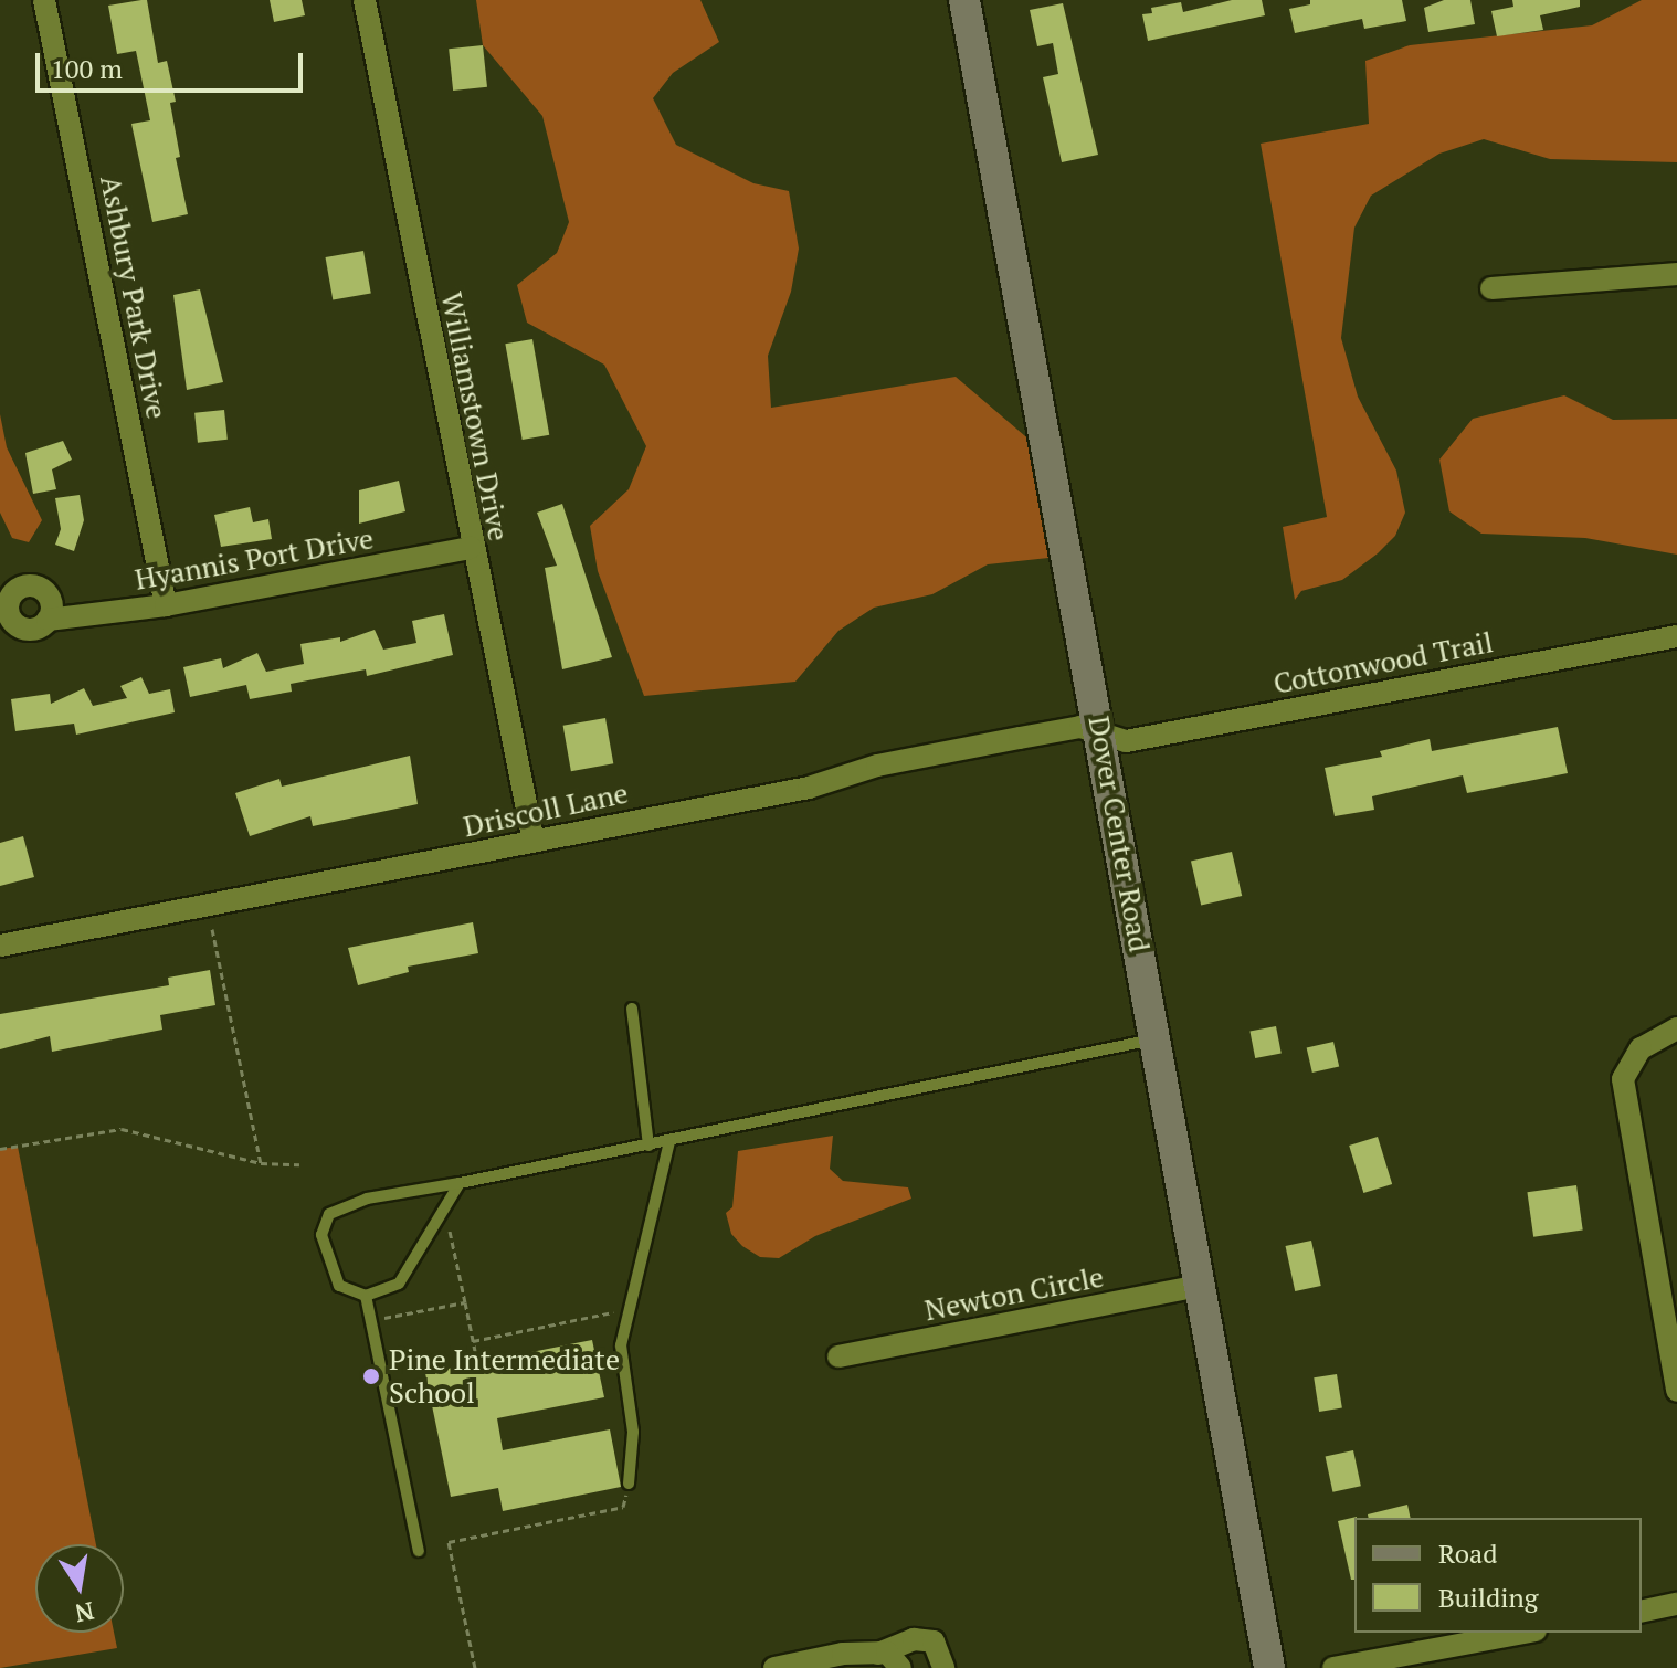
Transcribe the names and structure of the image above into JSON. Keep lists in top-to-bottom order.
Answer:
{
  "streets": {
    "street": [
      "Ashbury Park Drive",
      "Williamstown Drive",
      "Hyannis Port Drive",
      "Cottonwood Trail",
      "Driscoll Lane",
      "Dover Center Road",
      "Newton Circle"
    ]
  },
  "crossings": [
    ["Ashbury Park Drive", "Hyannis Port Drive"],
    ["Williamstown Drive", "Hyannis Port Drive"],
    ["Williamstown Drive", "Driscoll Lane"],
    ["Cottonwood Trail", "Driscoll Lane"],
    ["Cottonwood Trail", "Dover Center Road"],
    ["Driscoll Lane", "Dover Center Road"],
    ["Dover Center Road", "Newton Circle"]
  ],
  "places": ["Pine Intermediate School"],
  "legend": ["Road", "Building"],
  "scale_bar": "100 m",
  "north": "bottom"
}
